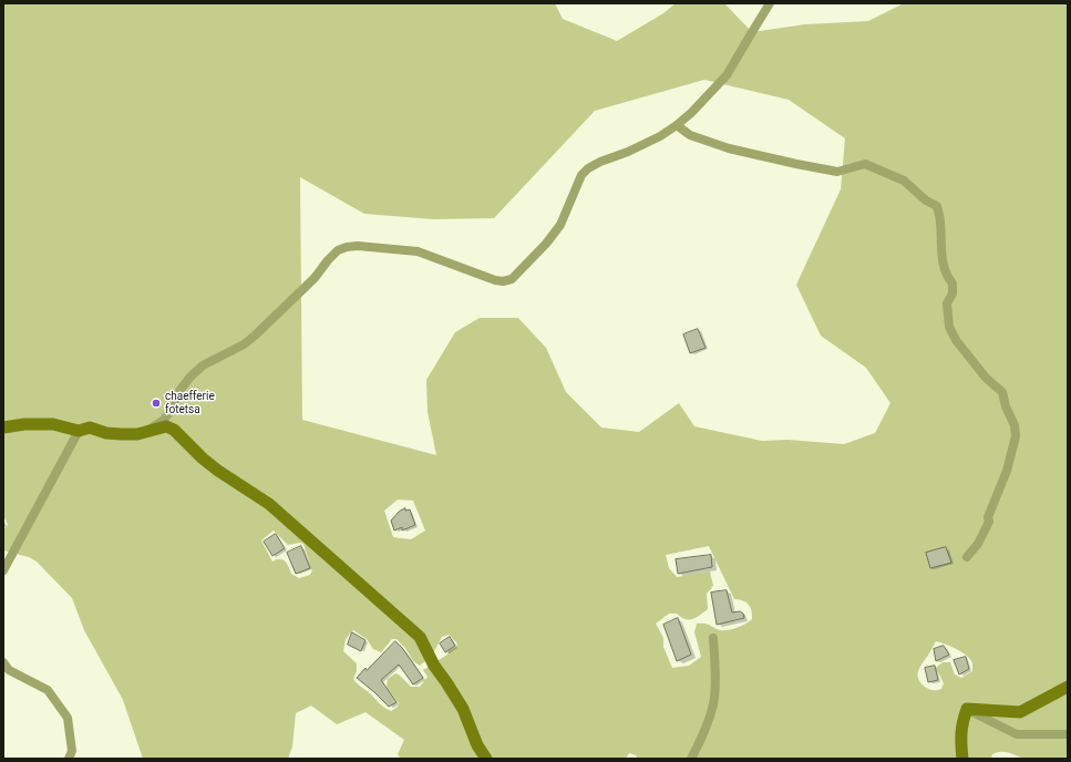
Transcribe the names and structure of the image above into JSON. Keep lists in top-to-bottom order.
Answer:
{
  "places": ["chaefferie fotetsa"]
}
